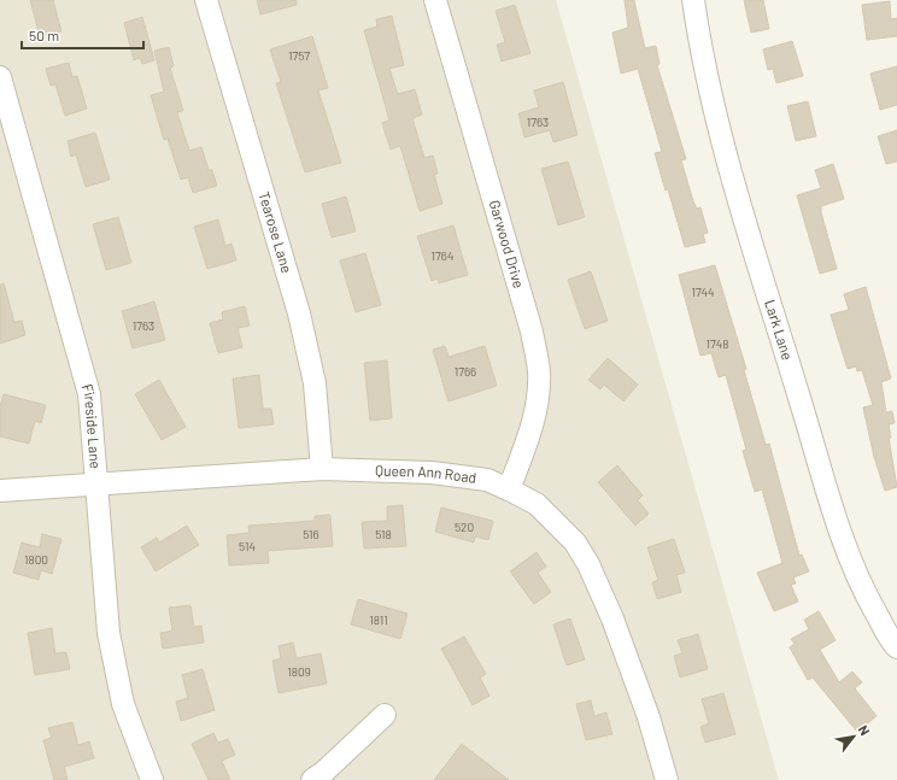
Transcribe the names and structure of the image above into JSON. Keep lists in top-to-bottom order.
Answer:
{
  "streets": {
    "street": [
      "Tearose Lane",
      "Garwood Drive",
      "Lark Lane",
      "Fireside Lane",
      "Queen Ann Road"
    ]
  },
  "crossings": [
    ["Tearose Lane", "Queen Ann Road"],
    ["Garwood Drive", "Queen Ann Road"],
    ["Fireside Lane", "Queen Ann Road"]
  ],
  "house_numbers": [
    "1757",
    "1763",
    "1764",
    "1744",
    "1763",
    "1748",
    "1766",
    "520",
    "516",
    "518",
    "514",
    "1800",
    "1811",
    "1809"
  ],
  "scale_bar": "50 m",
  "north": "top right"
}
